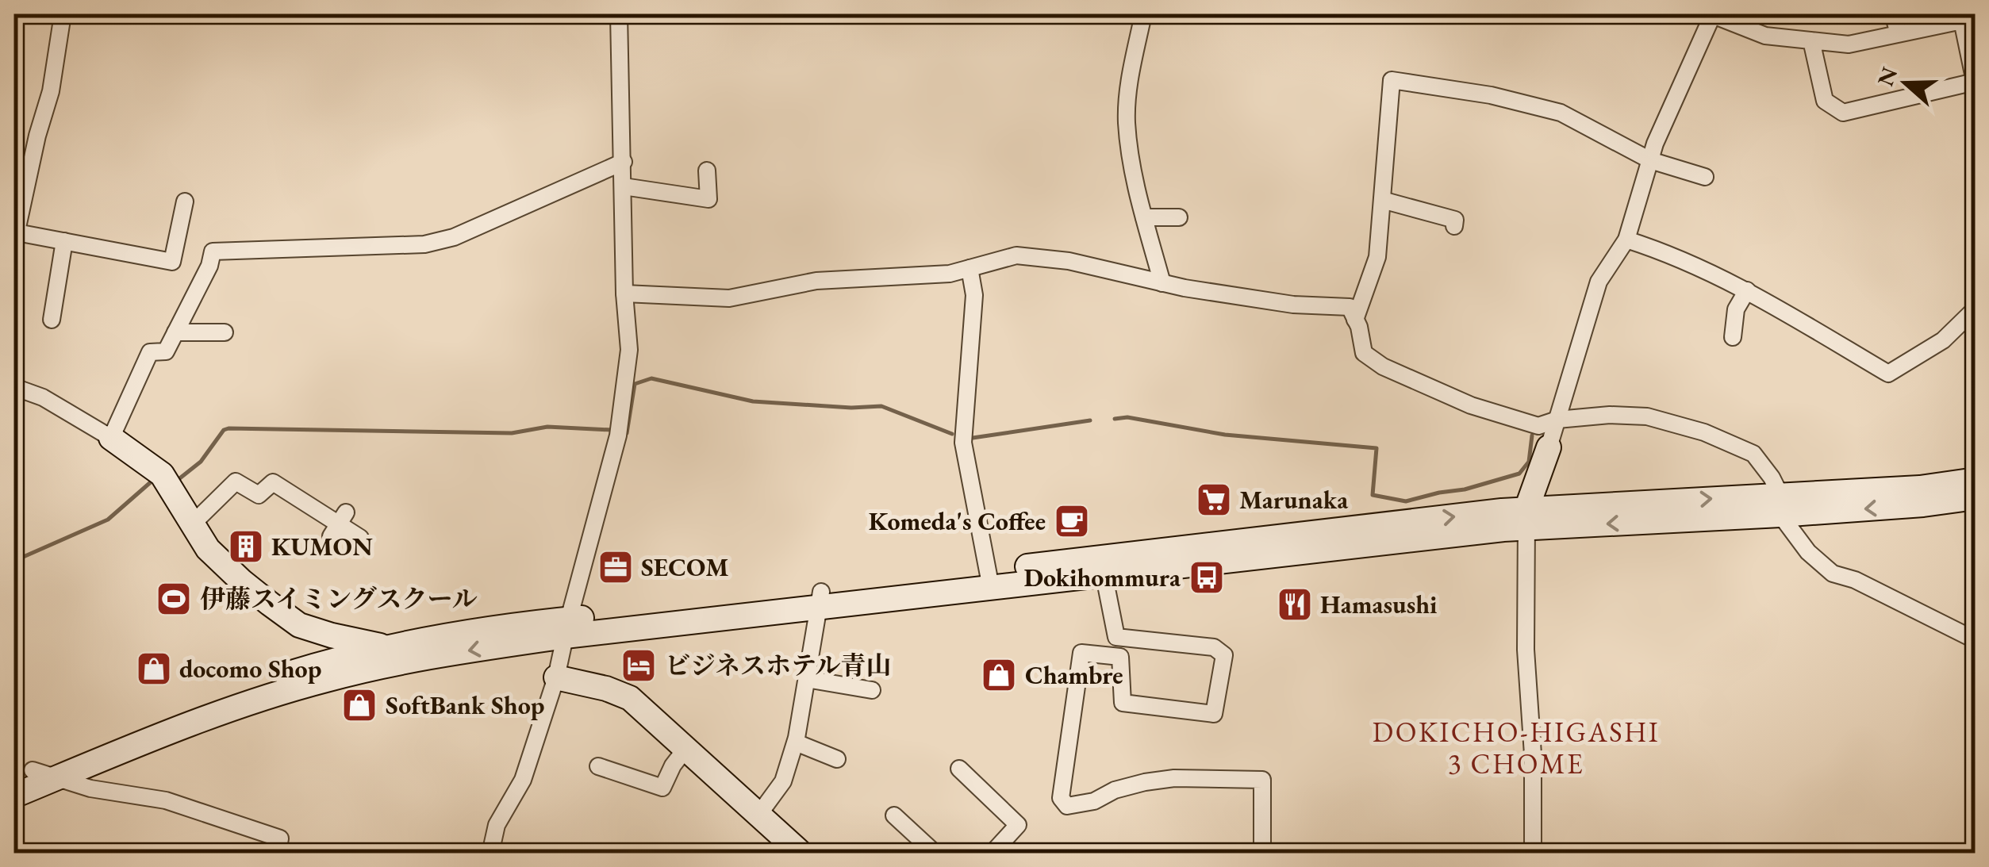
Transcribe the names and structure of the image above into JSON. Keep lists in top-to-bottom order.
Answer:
{
  "districts": ["DOKICHO-HIGASHI 3 CHOME"],
  "places": {
    "supermarket": ["Marunaka"],
    "cafe": ["Komeda's Coffee"],
    "building": ["KUMON"],
    "office": ["SECOM"],
    "bus stop": ["Dokihommura"],
    "sports": ["伊藤スイミングスクール"],
    "restaurant": ["Hamasushi"],
    "hotel": ["ビジネスホテル青山"],
    "shop": ["docomo Shop", "Chambre", "SoftBank Shop"]
  },
  "north": "left"
}
